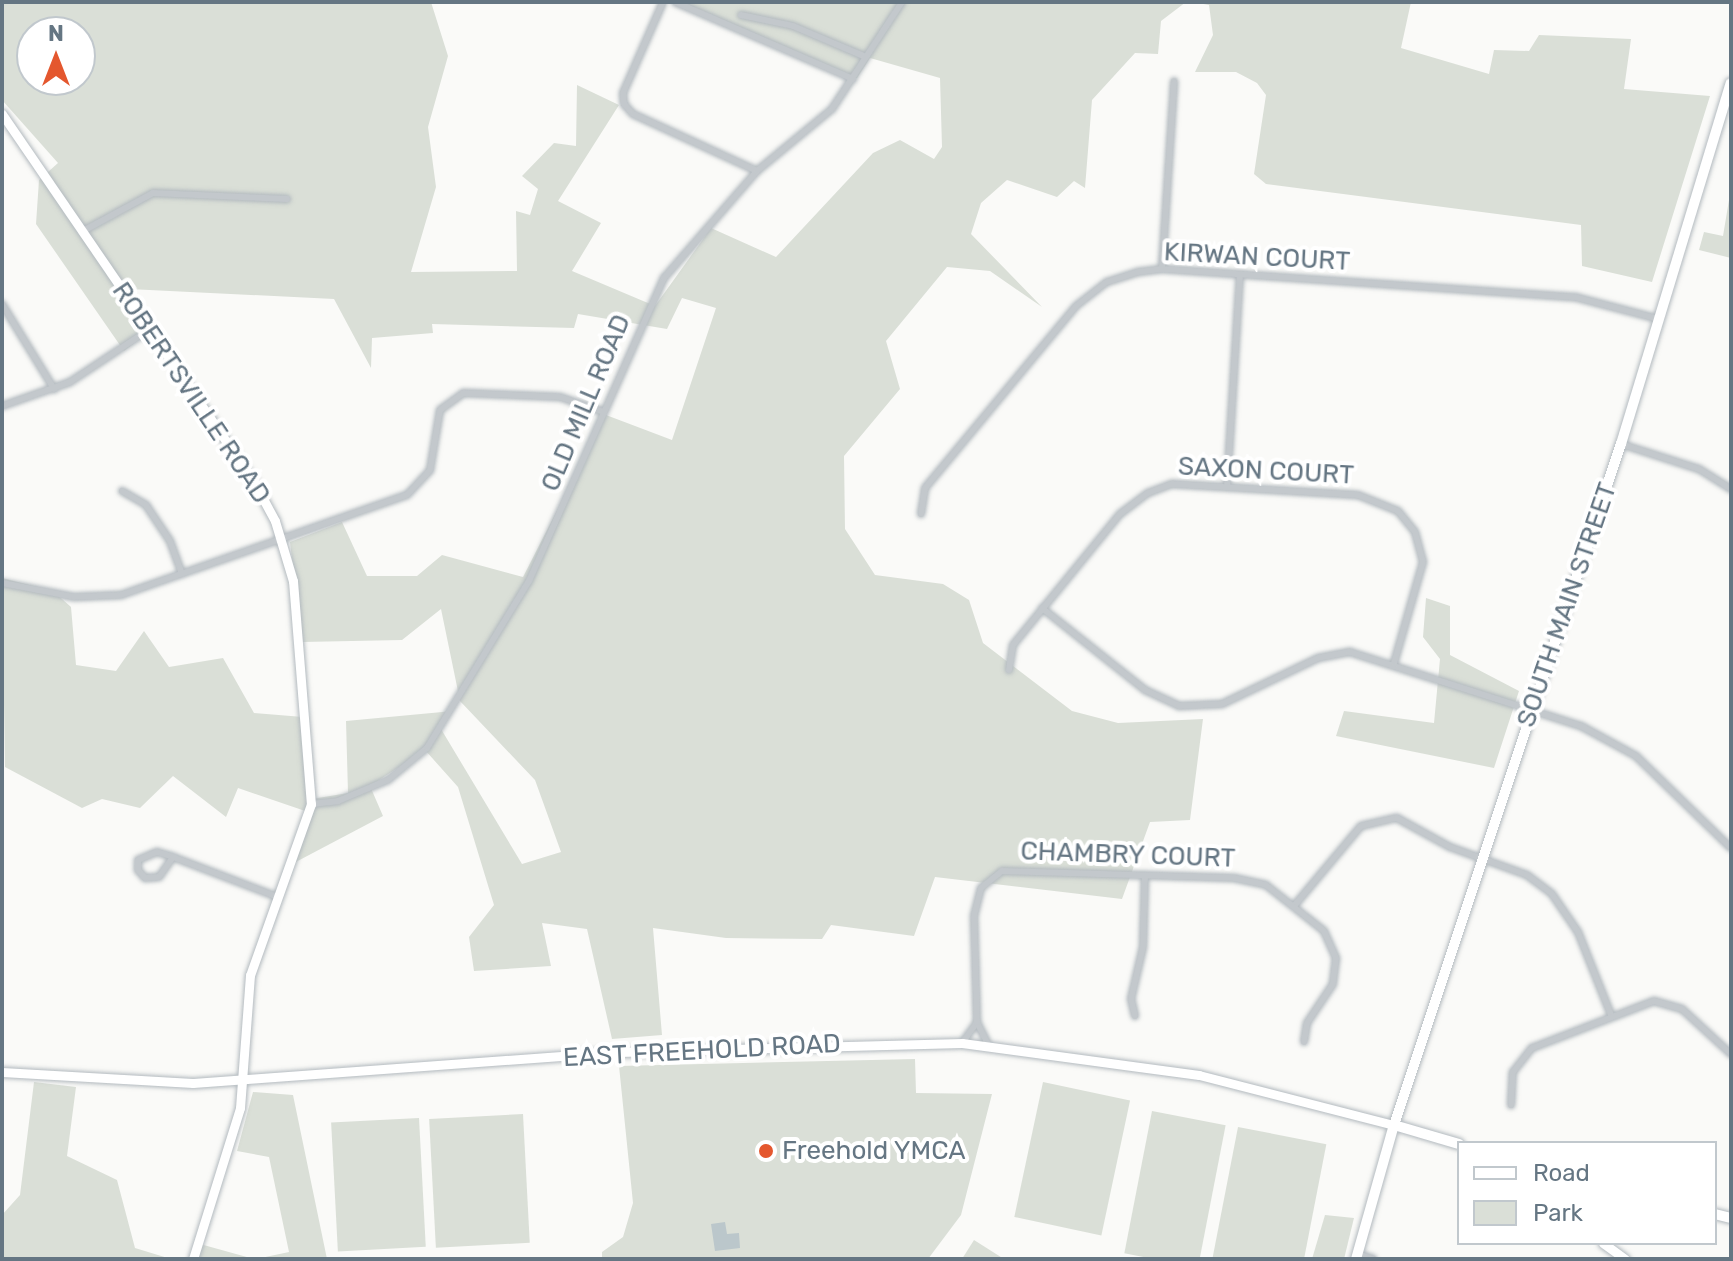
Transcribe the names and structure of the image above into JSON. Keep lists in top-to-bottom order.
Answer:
{
  "streets": {
    "main road": ["ROBERTSVILLE ROAD", "SOUTH MAIN STREET", "EAST FREEHOLD ROAD"],
    "street": [
      "KIRWAN COURT",
      "OLD MILL ROAD",
      "SAXON COURT",
      "CHAMBRY COURT"
    ]
  },
  "crossings": [
    ["KIRWAN COURT", "SOUTH MAIN STREET"],
    ["ROBERTSVILLE ROAD", "OLD MILL ROAD"],
    ["ROBERTSVILLE ROAD", "EAST FREEHOLD ROAD"],
    ["SOUTH MAIN STREET", "EAST FREEHOLD ROAD"],
    ["CHAMBRY COURT", "EAST FREEHOLD ROAD"]
  ],
  "places": ["Freehold YMCA"],
  "legend": ["Road", "Park"],
  "north": "top"
}
